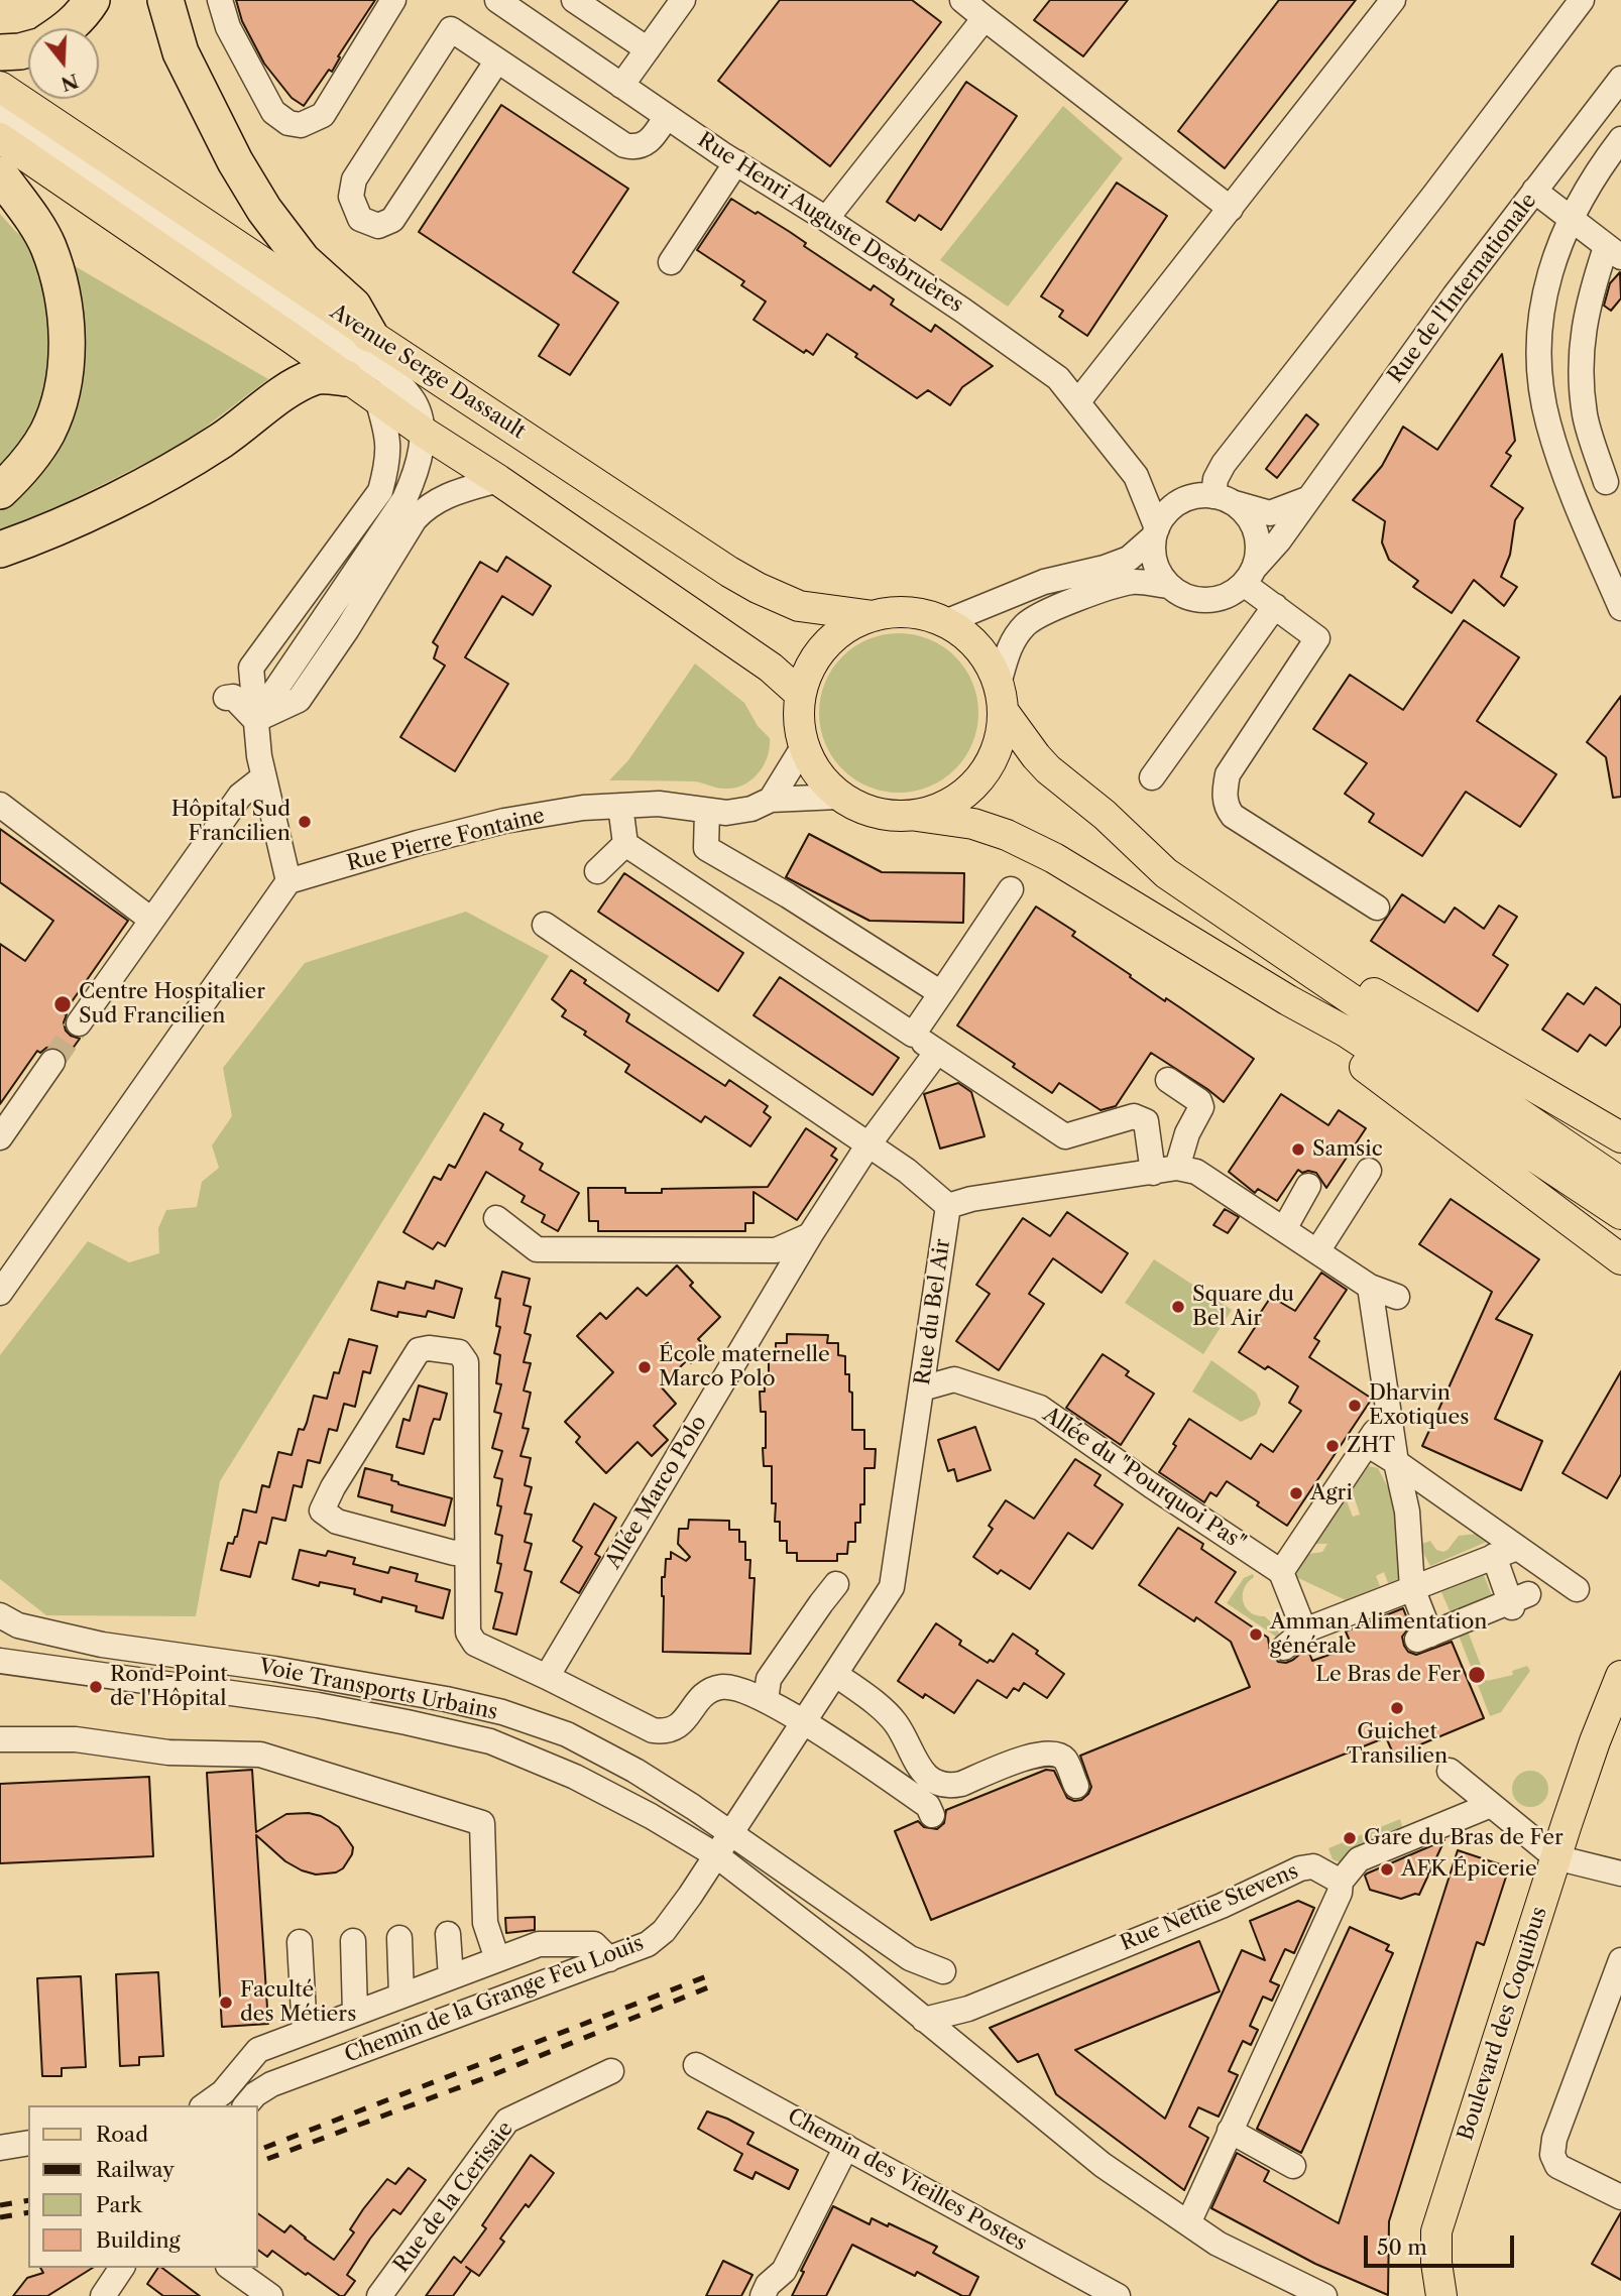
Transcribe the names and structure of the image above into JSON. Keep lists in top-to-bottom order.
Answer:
{
  "streets": {
    "main road": ["Avenue Serge Dassault", "Boulevard des Coquibus"],
    "street": [
      "Rue Henri Auguste Desbruères",
      "Rue de l'Internationale",
      "Rue Pierre Fontaine",
      "Rue du Bel Air",
      "Allée du \"Pourquoi Pas\"",
      "Allée Marco Polo",
      "Voie Transports Urbains",
      "Rue Nettie Stevens",
      "Chemin de la Grange Feu Louis",
      "Chemin des Vieilles Postes",
      "Rue de la Cerisaie"
    ]
  },
  "crossings": [
    ["Rue Henri Auguste Desbruères", "Rue de l'Internationale"],
    ["Avenue Serge Dassault", "Rue Pierre Fontaine"],
    ["Rue du Bel Air", "Allée du \"Pourquoi Pas\""],
    ["Rue du Bel Air", "Voie Transports Urbains"],
    ["Rue du Bel Air", "Chemin de la Grange Feu Louis"]
  ],
  "places": [
    "Hôpital Sud Francilien",
    "Centre Hospitalier Sud Francilien",
    "Samsic",
    "Square du Bel Air",
    "École maternelle Marco Polo",
    "Dharvin Exotiques",
    "ZHT",
    "Agri",
    "Amman Alimentation générale",
    "Le Bras de Fer",
    "Rond-Point de l'Hôpital",
    "Guichet Transilien",
    "Gare du Bras de Fer",
    "AFK Épicerie",
    "Faculté des Métiers"
  ],
  "legend": [
    "Road",
    "Railway",
    "Park",
    "Building"
  ],
  "scale_bar": "50 m",
  "north": "bottom"
}
